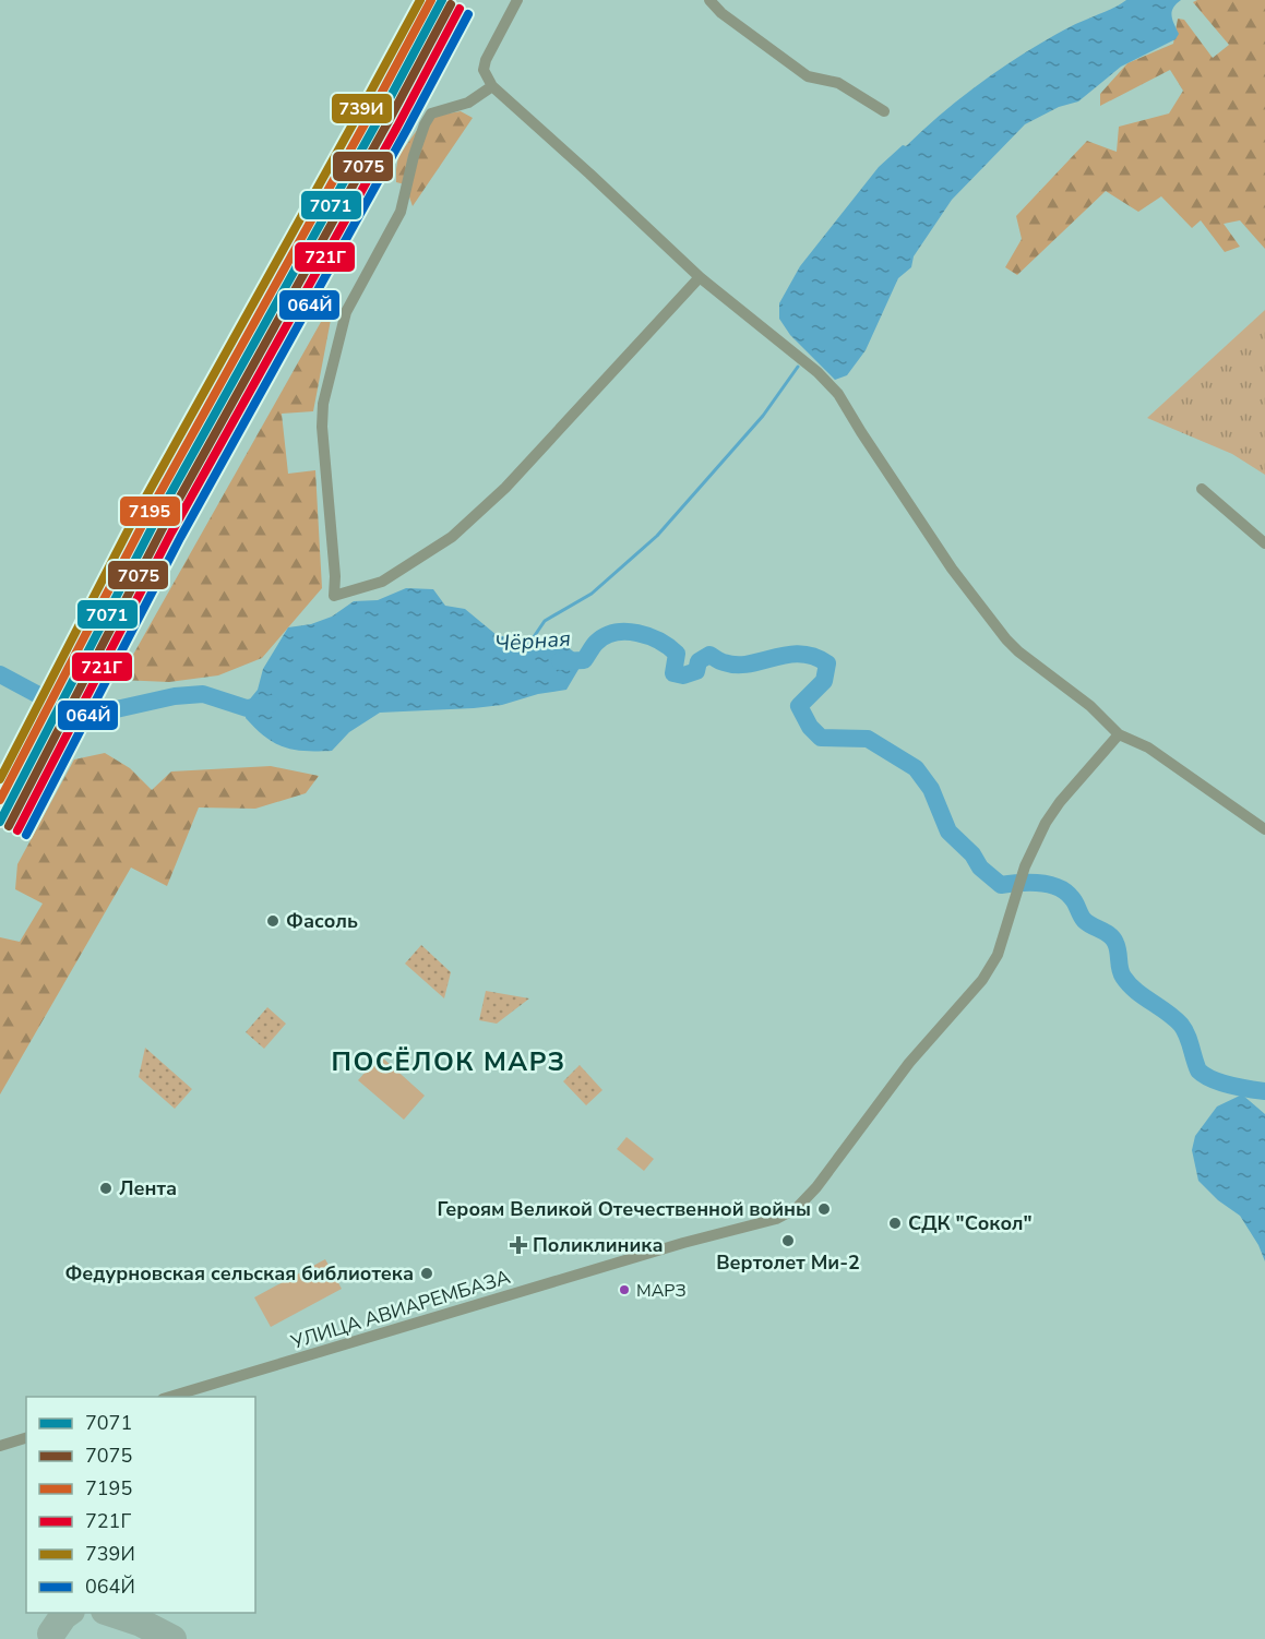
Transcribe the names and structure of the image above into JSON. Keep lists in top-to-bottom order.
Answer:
{
  "streets": {
    "street": ["УЛИЦА АВИАРЕМБАЗА"]
  },
  "districts": ["ПОСЁЛОК МАРЗ"],
  "water": ["Чёрная"],
  "places": {
    "other": [
      "Фасоль",
      "Лента",
      "Героям Великой Отечественной войны",
      "СДК \"Сокол\"",
      "Вертолет Ми-2",
      "Федурновская сельская библиотека",
      "МАРЗ"
    ],
    "health": ["Поликлиника"]
  },
  "lines": [
    "transit line 7071",
    "transit line 7195",
    "transit line 739И",
    "transit line 7075",
    "transit line 721Г",
    "transit line 064Й"
  ],
  "legend": [
    "7071",
    "7075",
    "7195",
    "721Г",
    "739И",
    "064Й"
  ]
}
